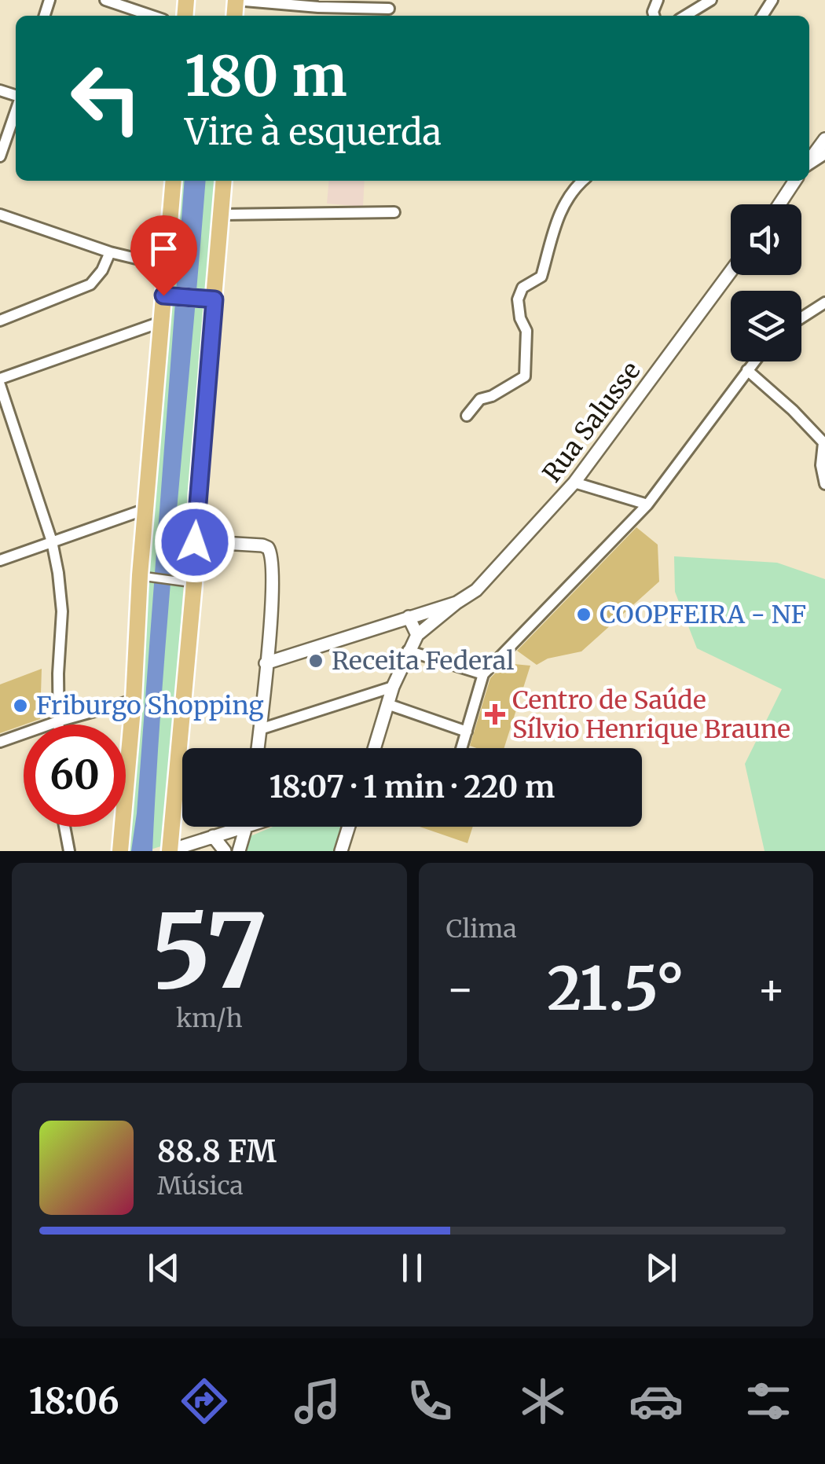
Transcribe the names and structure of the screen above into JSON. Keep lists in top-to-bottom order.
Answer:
{
  "streets": {
    "street": ["Rua Salusse"]
  },
  "places": {
    "other": ["COOPFEIRA - NF", "Receita Federal", "Friburgo Shopping"],
    "health": ["Centro de Saúde Sílvio Henrique Braune"]
  },
  "page": {
    "turn": ["180 m", "Vire à esquerda"],
    "limit": "60",
    "trip": "18:07 · 1 min · 220 m",
    "tile": [
      ["57", "km/h"],
      "Clima"
    ],
    "heat": ["−", "21.5°", "+"],
    "song": ["88.8 FM", "Música"],
    "tabs": "18:06"
  }
}
